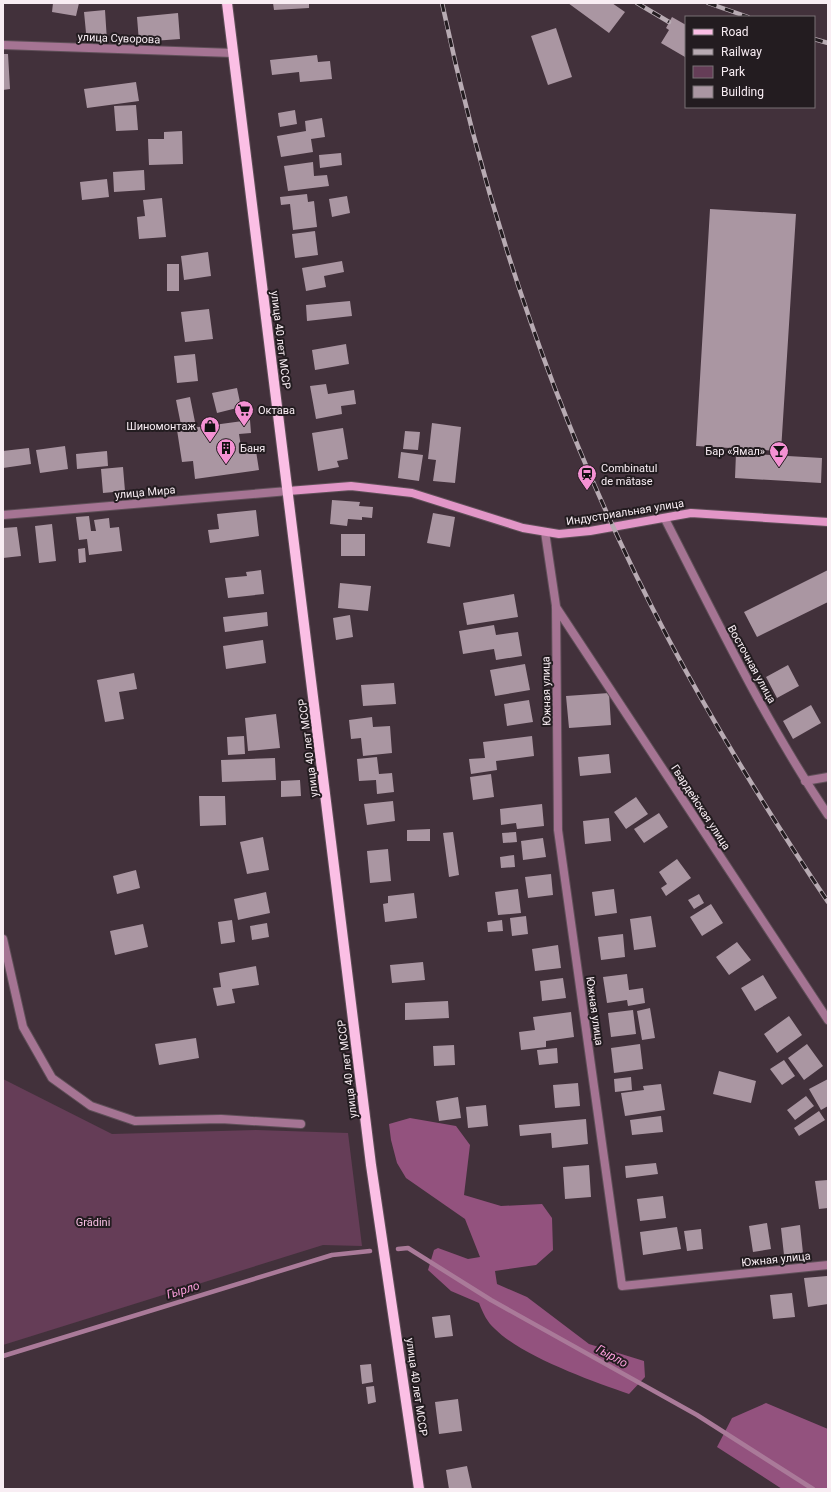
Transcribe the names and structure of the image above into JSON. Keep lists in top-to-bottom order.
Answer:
{
  "streets": {
    "main road": ["улица 40 лет МССР"],
    "street": [
      "улица Суворова",
      "улица Мира",
      "Индустриальная улица",
      "Восточная улица",
      "Южная улица",
      "Гвардейская улица"
    ]
  },
  "crossings": [
    ["улица Суворова", "улица 40 лет МССР"],
    ["улица 40 лет МССР", "улица Мира"],
    ["улица 40 лет МССР", "Индустриальная улица"],
    ["улица Мира", "Индустриальная улица"],
    ["Индустриальная улица", "Восточная улица"],
    ["Индустриальная улица", "Южная улица"],
    ["Южная улица", "Гвардейская улица"]
  ],
  "water": ["Гырло"],
  "parks": ["Grădini"],
  "places": {
    "supermarket": ["Октава"],
    "shop": ["Шиномонтаж"],
    "building": ["Баня"],
    "bar": ["Бар «Ямал»"],
    "station": ["Combinatul de mătase"]
  },
  "legend": [
    "Road",
    "Railway",
    "Park",
    "Building"
  ]
}
